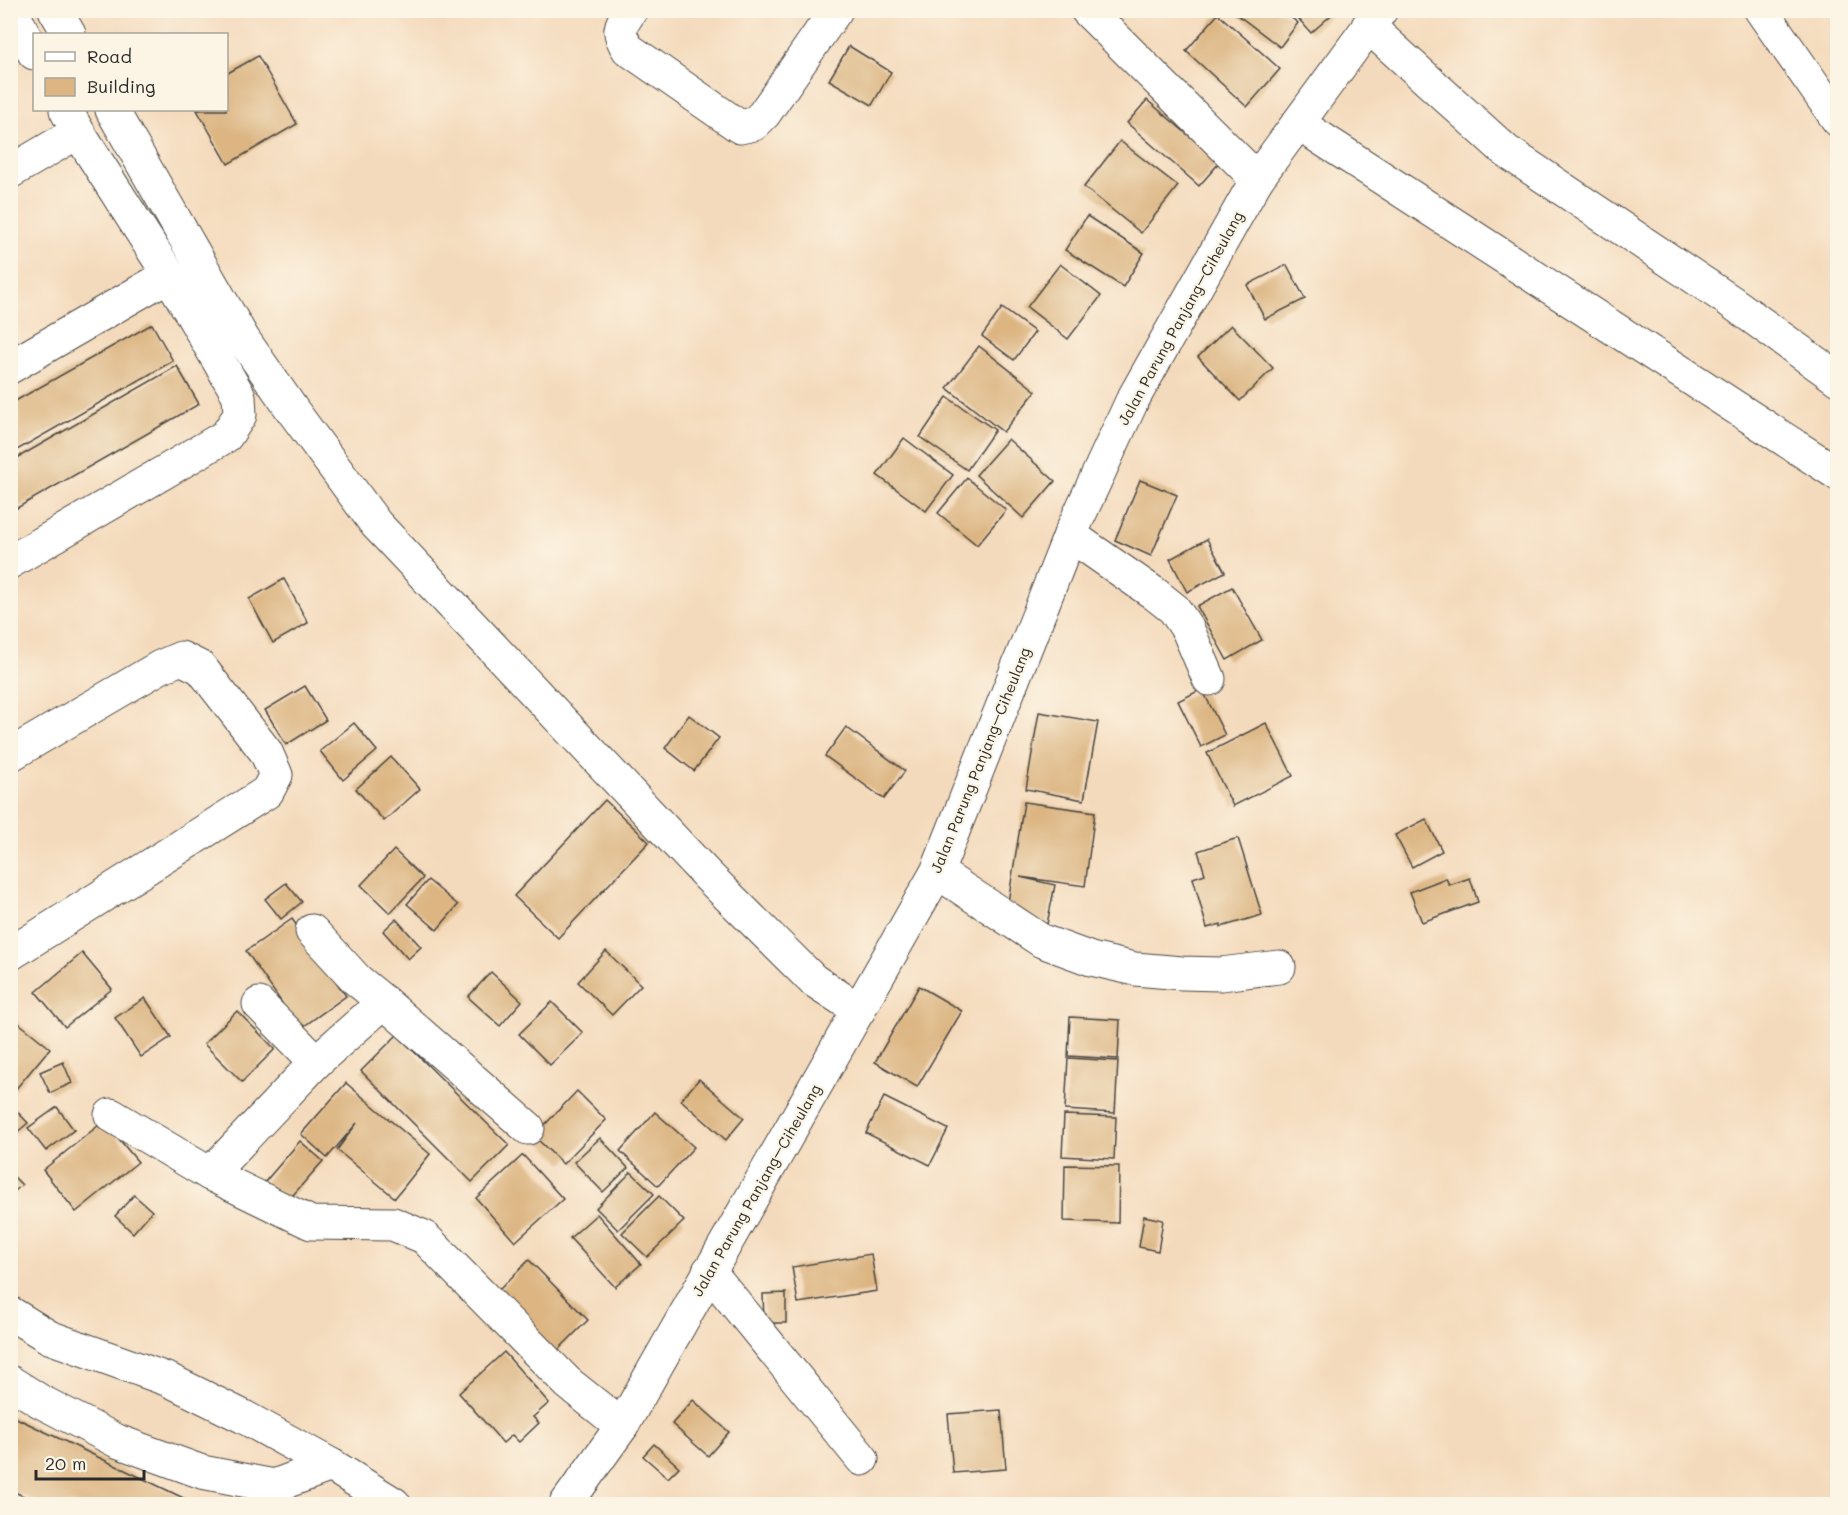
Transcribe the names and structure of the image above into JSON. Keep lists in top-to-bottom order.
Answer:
{
  "streets": {
    "street": ["Jalan Parung Panjang–Ciheulang"]
  },
  "legend": ["Road", "Building"],
  "scale_bar": "20 m"
}
